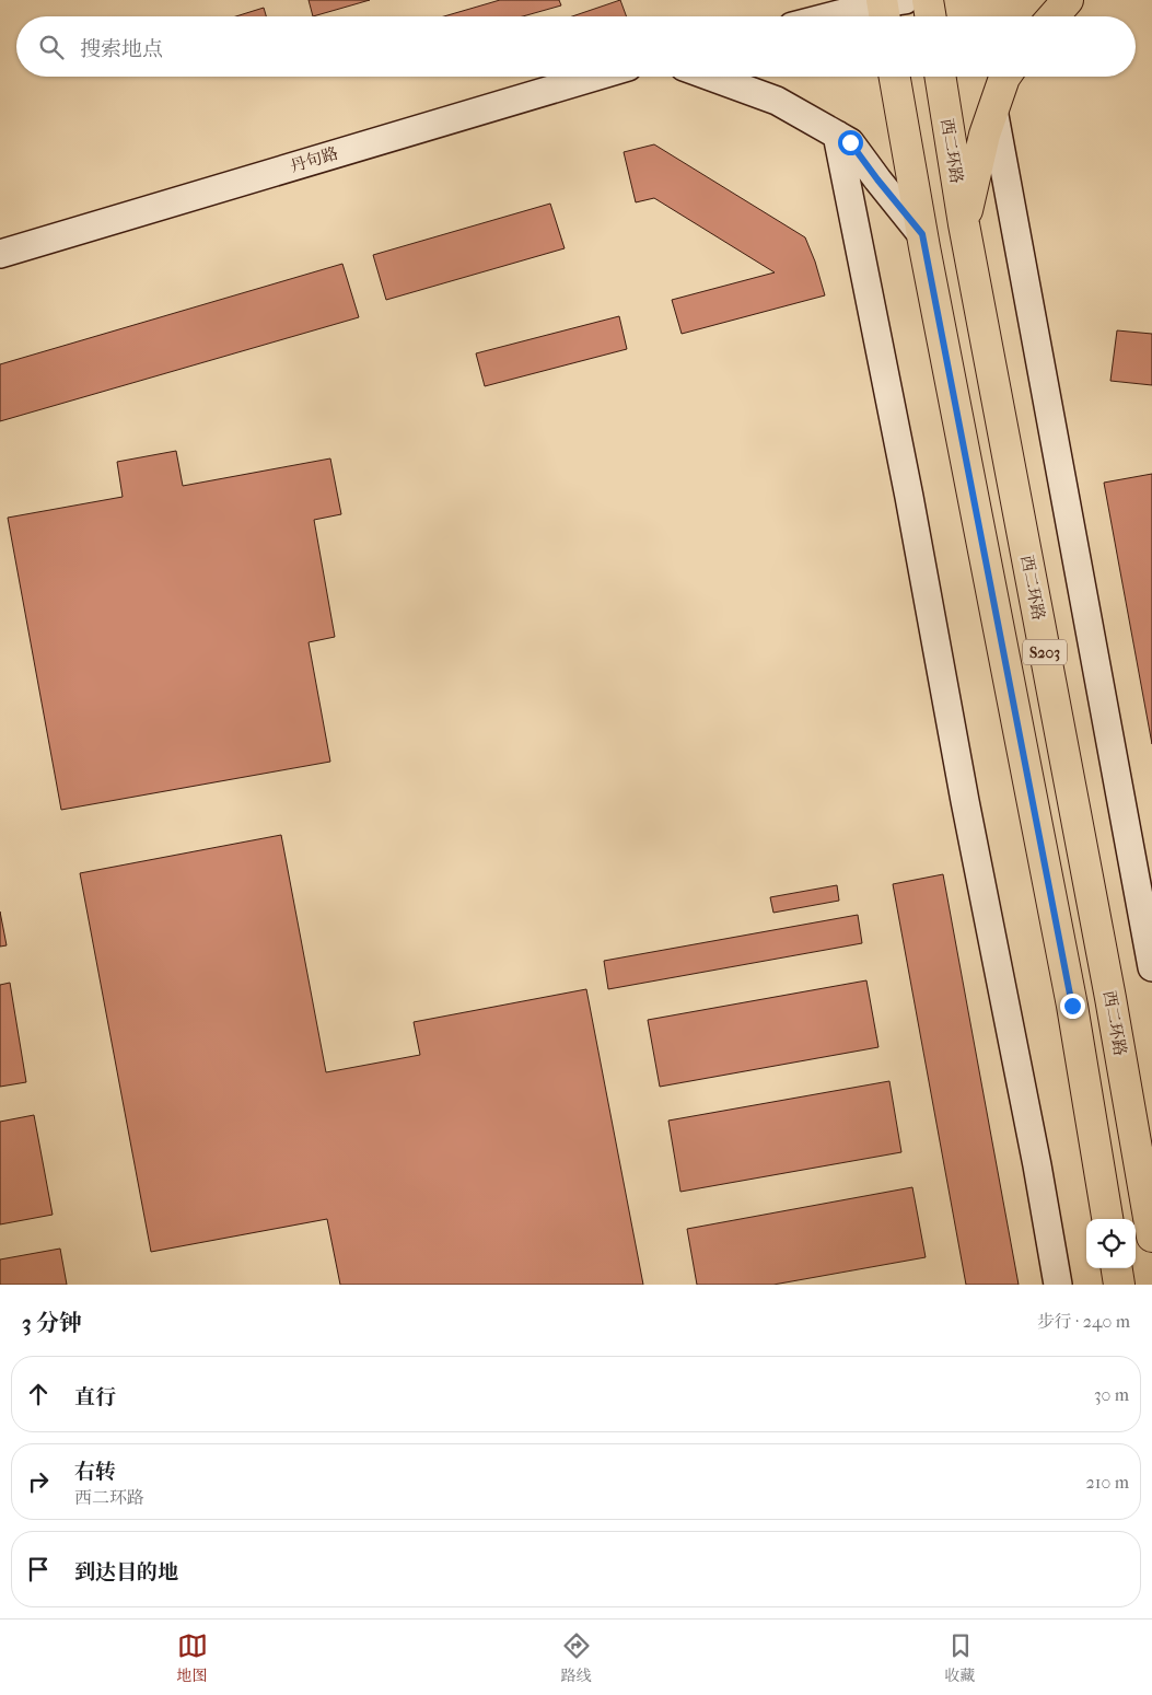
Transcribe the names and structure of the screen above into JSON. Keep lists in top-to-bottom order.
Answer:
{
  "streets": {
    "main road": ["西二环路", "S203"],
    "street": ["丹句路"]
  },
  "page": {
    "search": "搜索地点",
    "heading": ["3 分钟", "步行 · 240 m"],
    "list": [
      ["直行", "30 m"],
      ["右转", "西二环路", "210 m"],
      "到达目的地"
    ],
    "nav": ["地图", "路线", "收藏"]
  }
}
